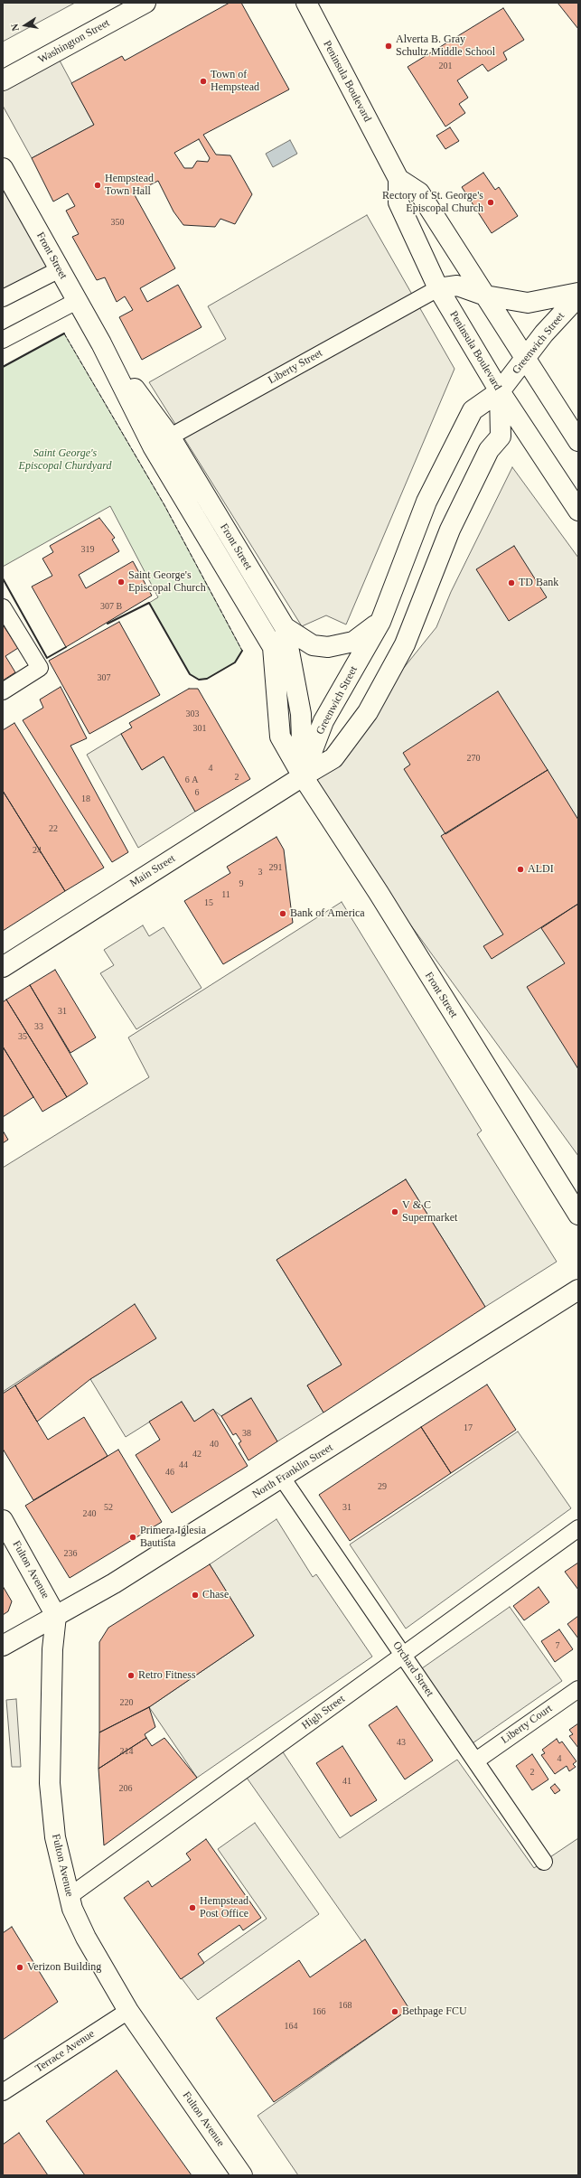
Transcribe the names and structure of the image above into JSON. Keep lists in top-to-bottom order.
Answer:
{
  "streets": {
    "main road": [
      "Washington Street",
      "Peninsula Boulevard",
      "Front Street",
      "Greenwich Street",
      "Main Street",
      "North Franklin Street",
      "Fulton Avenue"
    ],
    "street": [
      "Liberty Street",
      "Orchard Street",
      "High Street",
      "Liberty Court",
      "Terrace Avenue"
    ]
  },
  "crossings": [
    ["Peninsula Boulevard", "Greenwich Street"],
    ["Peninsula Boulevard", "Liberty Street"],
    ["Front Street", "Greenwich Street"],
    ["Front Street", "Liberty Street"],
    ["Front Street", "Main Street"],
    ["Greenwich Street", "Main Street"],
    ["North Franklin Street", "Fulton Avenue"],
    ["North Franklin Street", "Orchard Street"],
    ["Fulton Avenue", "High Street"],
    ["Fulton Avenue", "Terrace Avenue"],
    ["Orchard Street", "High Street"],
    ["Orchard Street", "Liberty Court"]
  ],
  "parks": ["Saint George's Episcopal Churdyard"],
  "places": [
    "Alverta B. Gray Schultz Middle School",
    "Town of Hempstead",
    "Hempstead Town Hall",
    "Rectory of St. George's Episcopal Church",
    "Saint George's Episcopal Church",
    "TD Bank",
    "ALDI",
    "Bank of America",
    "V & C Supermarket",
    "Primera Iglesia Bautista",
    "Chase",
    "Retro Fitness",
    "Hempstead Post Office",
    "Verizon Building",
    "Bethpage FCU"
  ],
  "house_numbers": [
    "201",
    "350",
    "319",
    "307 B",
    "307",
    "303",
    "301",
    "270",
    "4",
    "2",
    "6 A",
    "6",
    "18",
    "22",
    "24",
    "291",
    "3",
    "9",
    "11",
    "15",
    "31",
    "33",
    "35",
    "17",
    "38",
    "40",
    "42",
    "44",
    "46",
    "29",
    "52",
    "31",
    "240",
    "236",
    "7",
    "220",
    "43",
    "214",
    "4",
    "2",
    "41",
    "206",
    "168",
    "166",
    "164"
  ],
  "north": "left"
}
